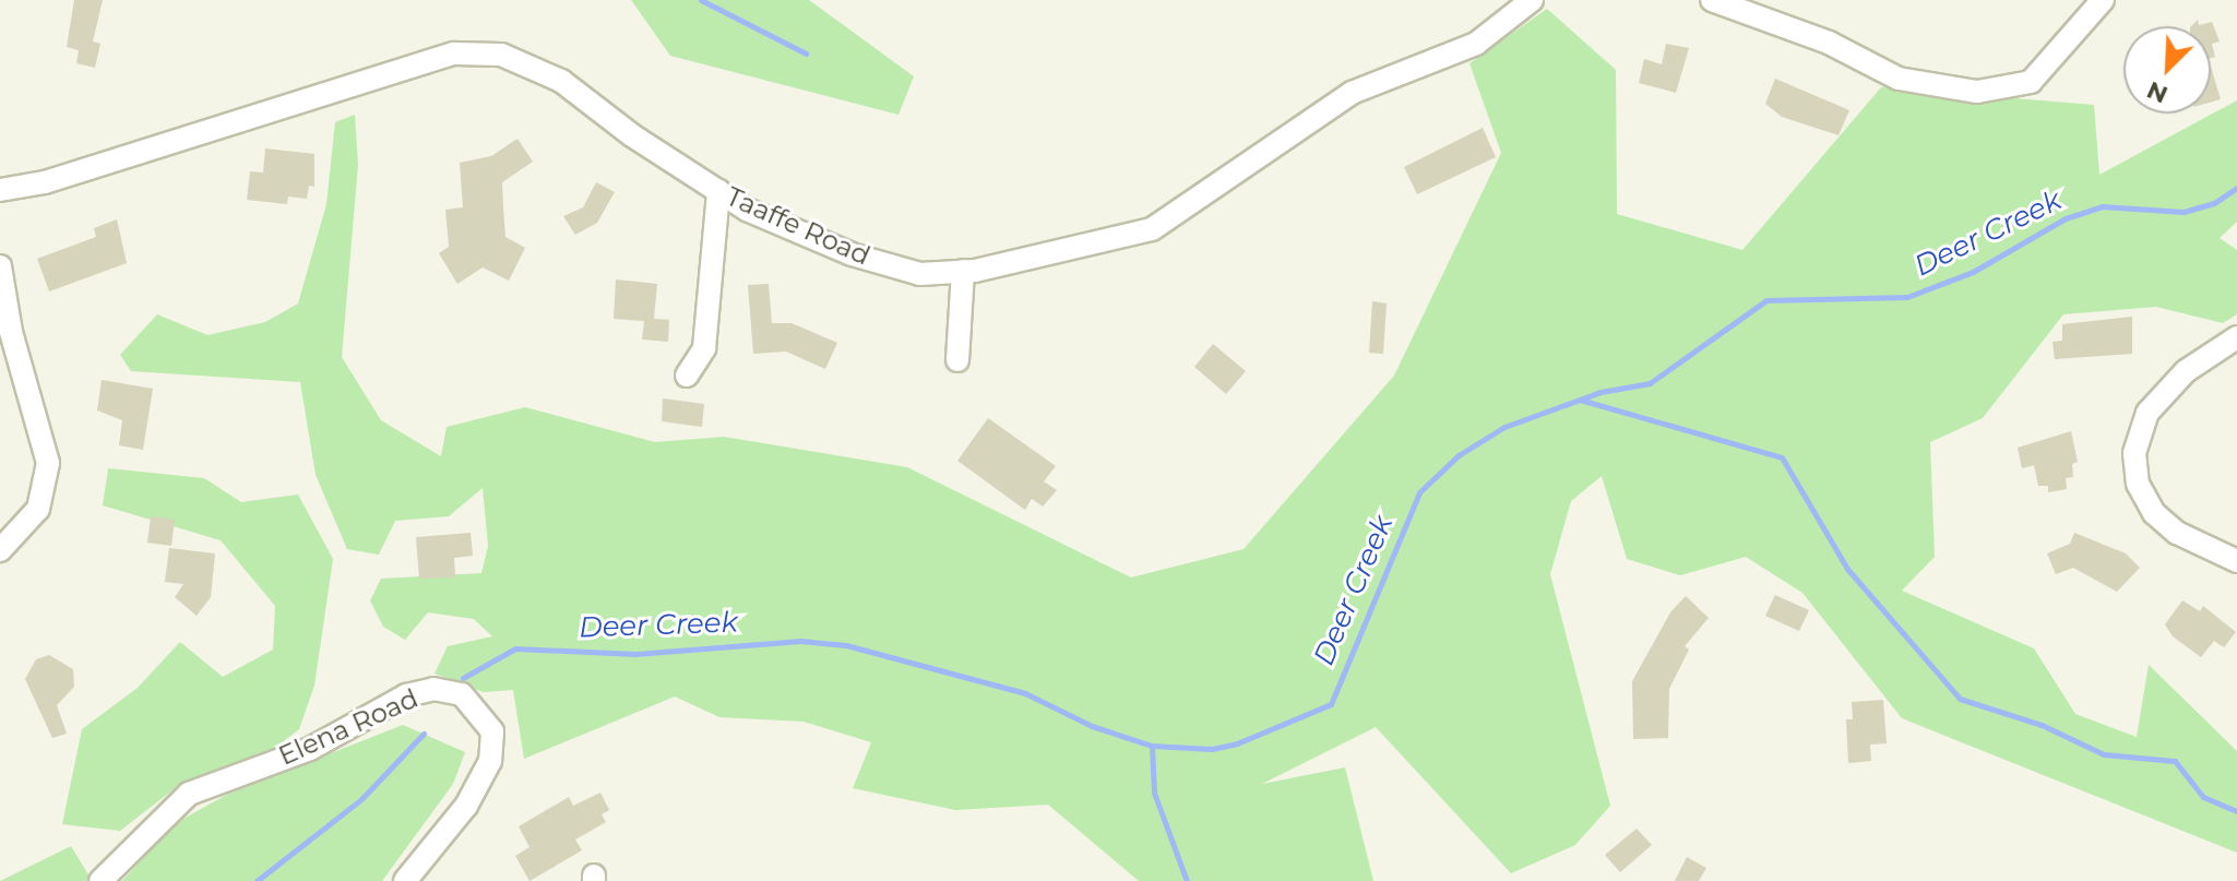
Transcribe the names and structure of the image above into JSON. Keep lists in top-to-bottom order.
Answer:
{
  "streets": {
    "street": ["Taaffe Road", "Elena Road"]
  },
  "water": ["Deer Creek"],
  "north": "bottom left"
}
